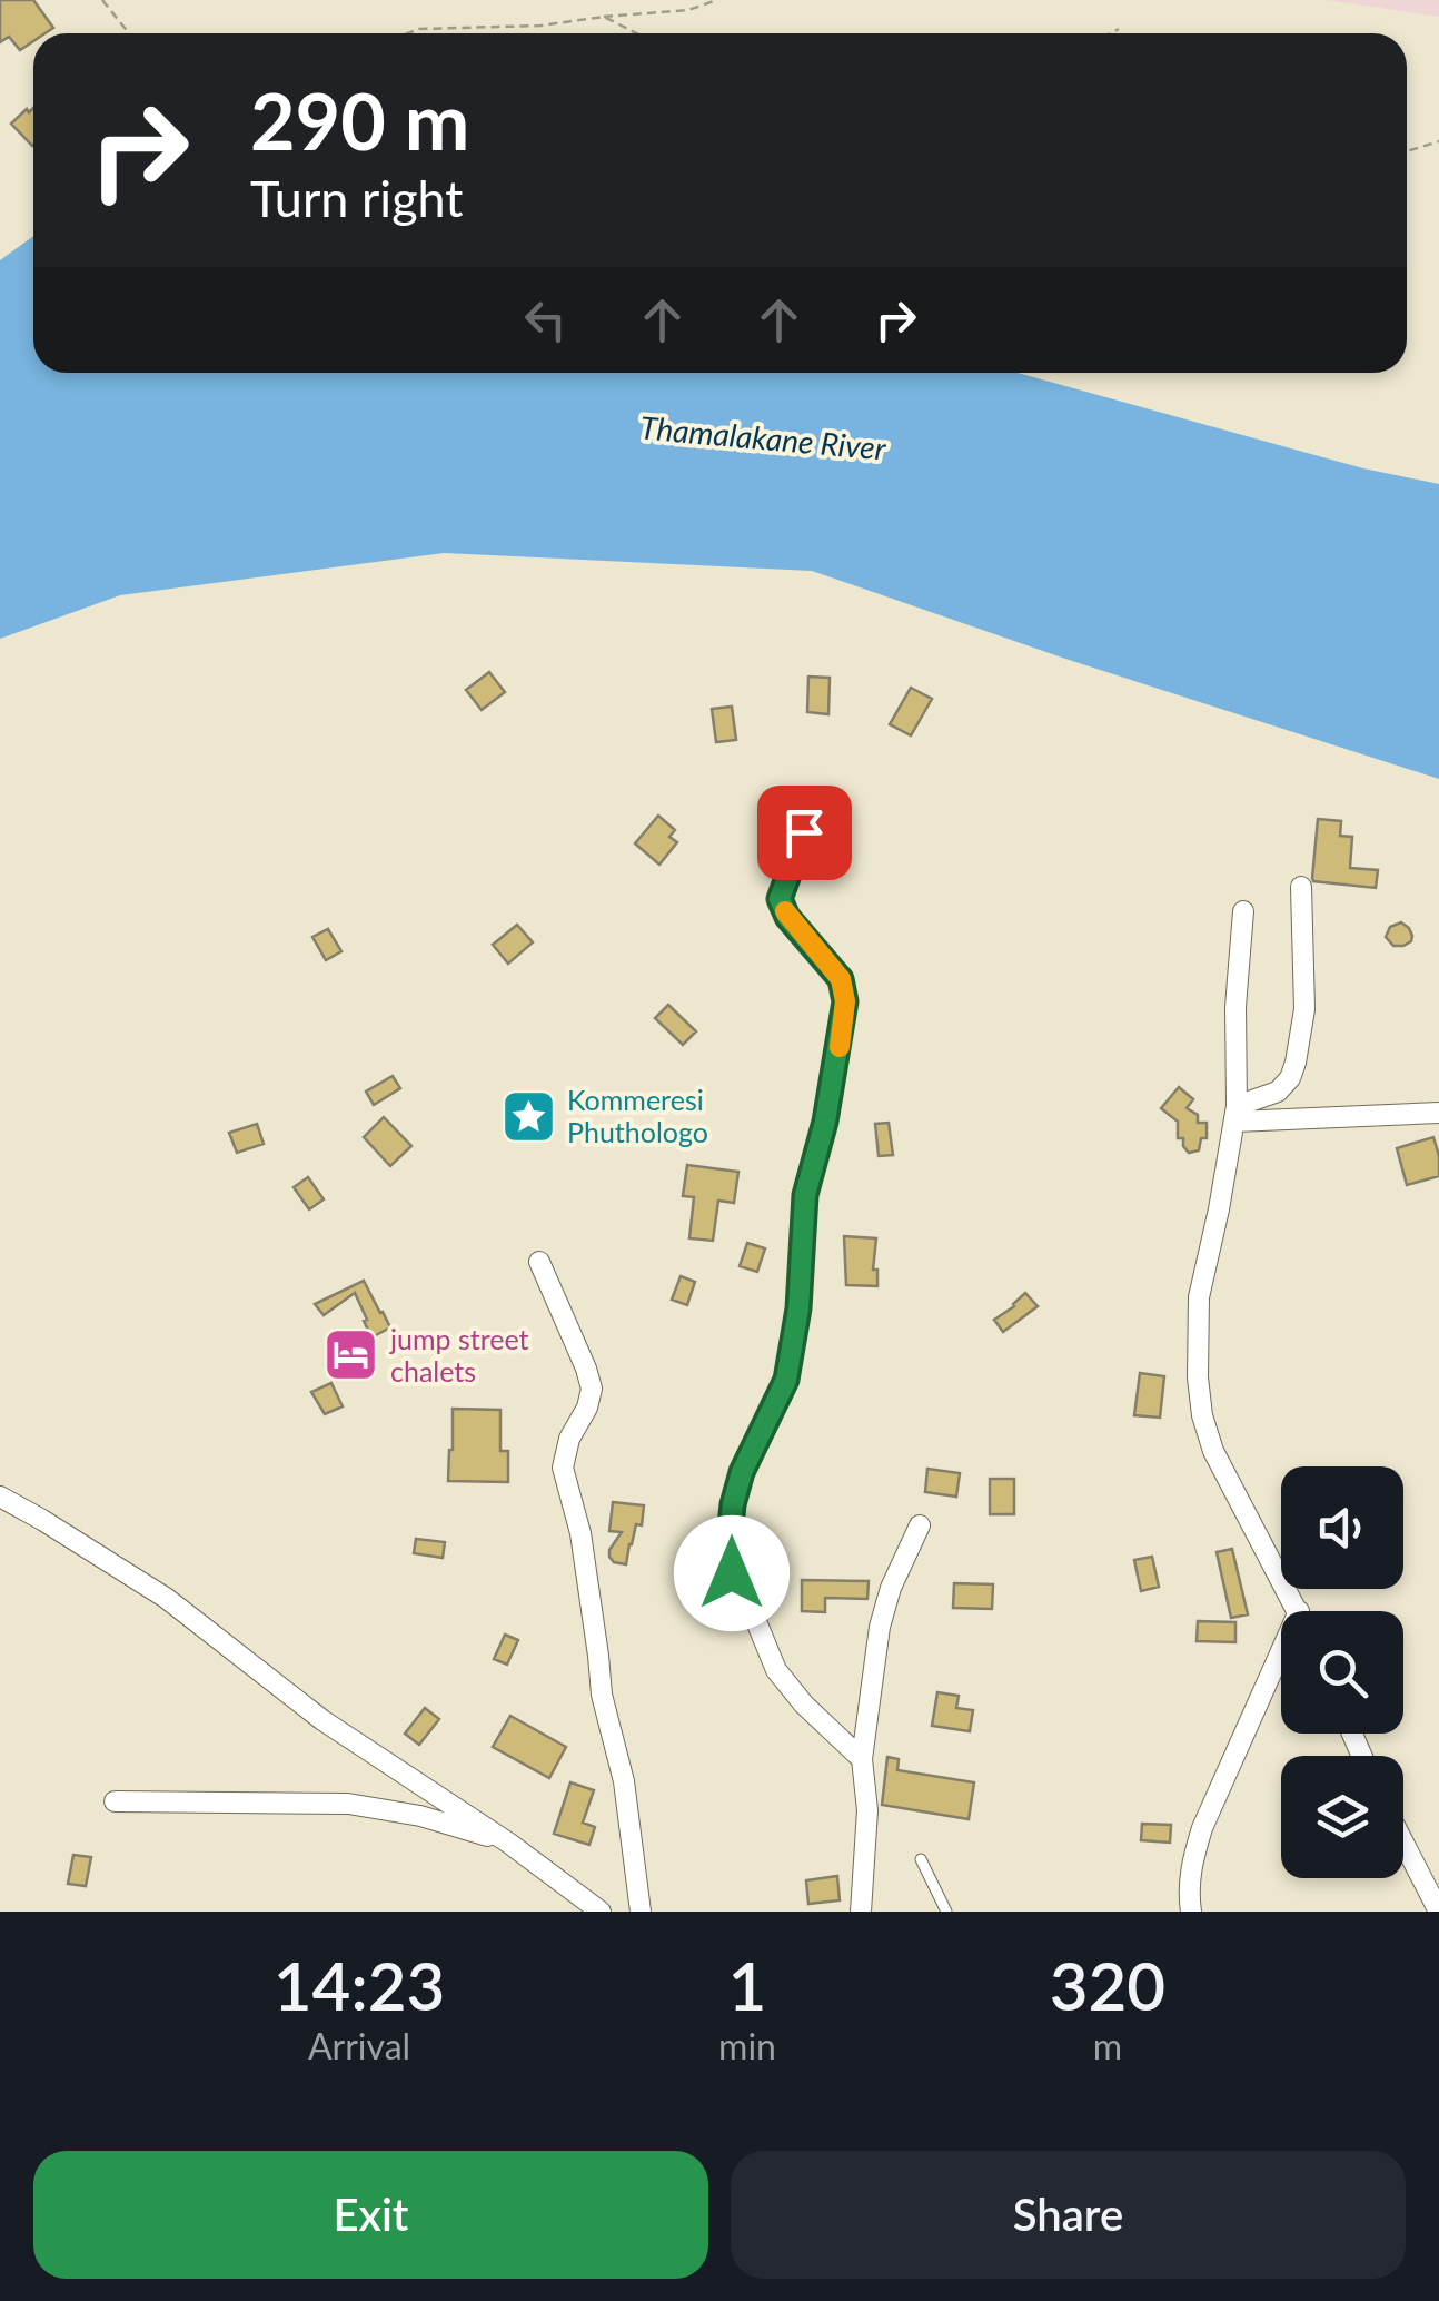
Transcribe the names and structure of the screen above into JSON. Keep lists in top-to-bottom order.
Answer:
{
  "water": ["Thamalakane River"],
  "places": {
    "place": ["Kommeresi Phuthologo"],
    "hotel": ["jump street chalets"]
  },
  "page": {
    "turn": ["290 m", "Turn right"],
    "eta": [
      "14:23",
      "Arrival",
      "1",
      "min",
      "320",
      "m"
    ],
    "buttons": ["Exit", "Share"]
  }
}
